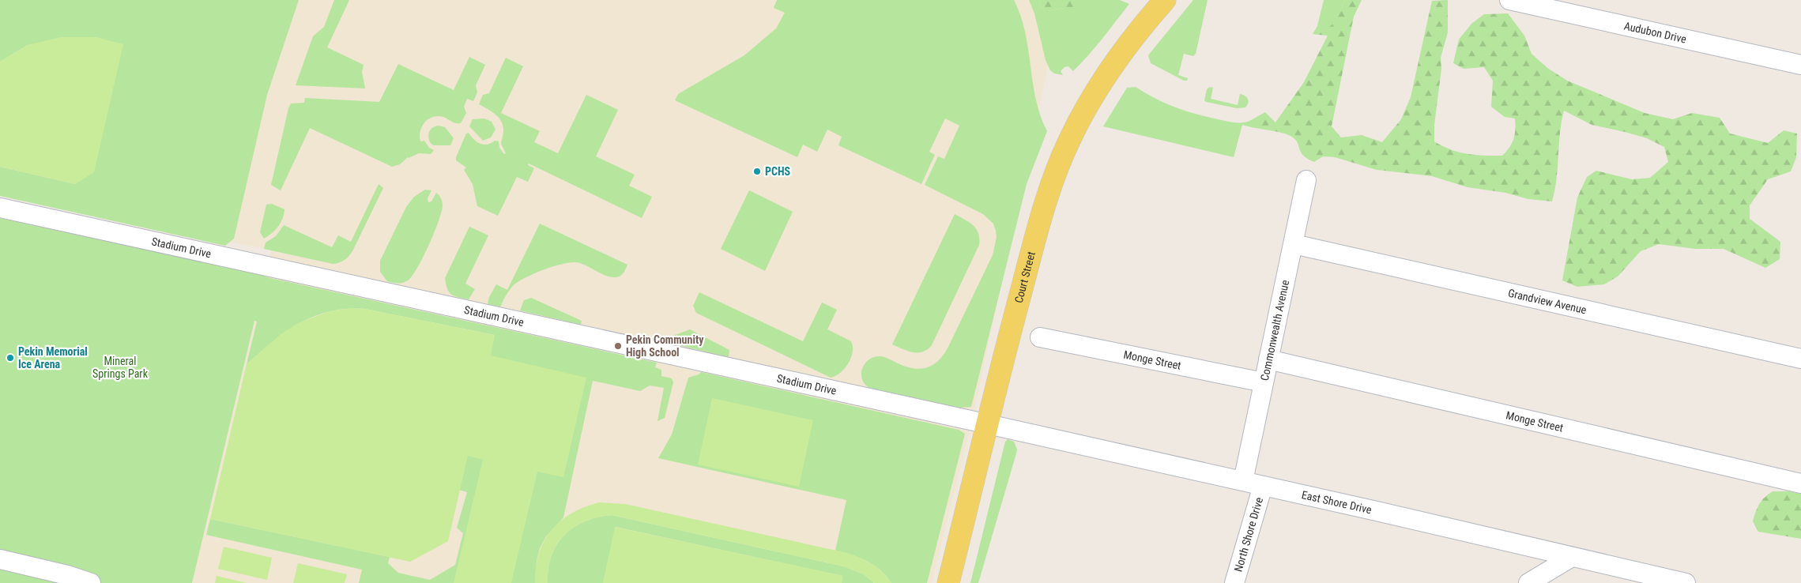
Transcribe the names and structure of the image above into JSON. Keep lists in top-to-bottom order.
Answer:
{
  "streets": {
    "main road": ["Court Street"],
    "street": [
      "Audubon Drive",
      "Stadium Drive",
      "Grandview Avenue",
      "Commonwealth Avenue",
      "Monge Street",
      "East Shore Drive",
      "North Shore Drive"
    ]
  },
  "crossings": [
    ["Stadium Drive", "Court Street"],
    ["Stadium Drive", "East Shore Drive"],
    ["Court Street", "East Shore Drive"],
    ["Grandview Avenue", "Commonwealth Avenue"],
    ["Commonwealth Avenue", "Monge Street"],
    ["Commonwealth Avenue", "East Shore Drive"],
    ["East Shore Drive", "North Shore Drive"]
  ],
  "parks": ["Mineral Springs Park"],
  "places": ["PCHS", "Pekin Community High School", "Pekin Memorial Ice Arena"]
}
